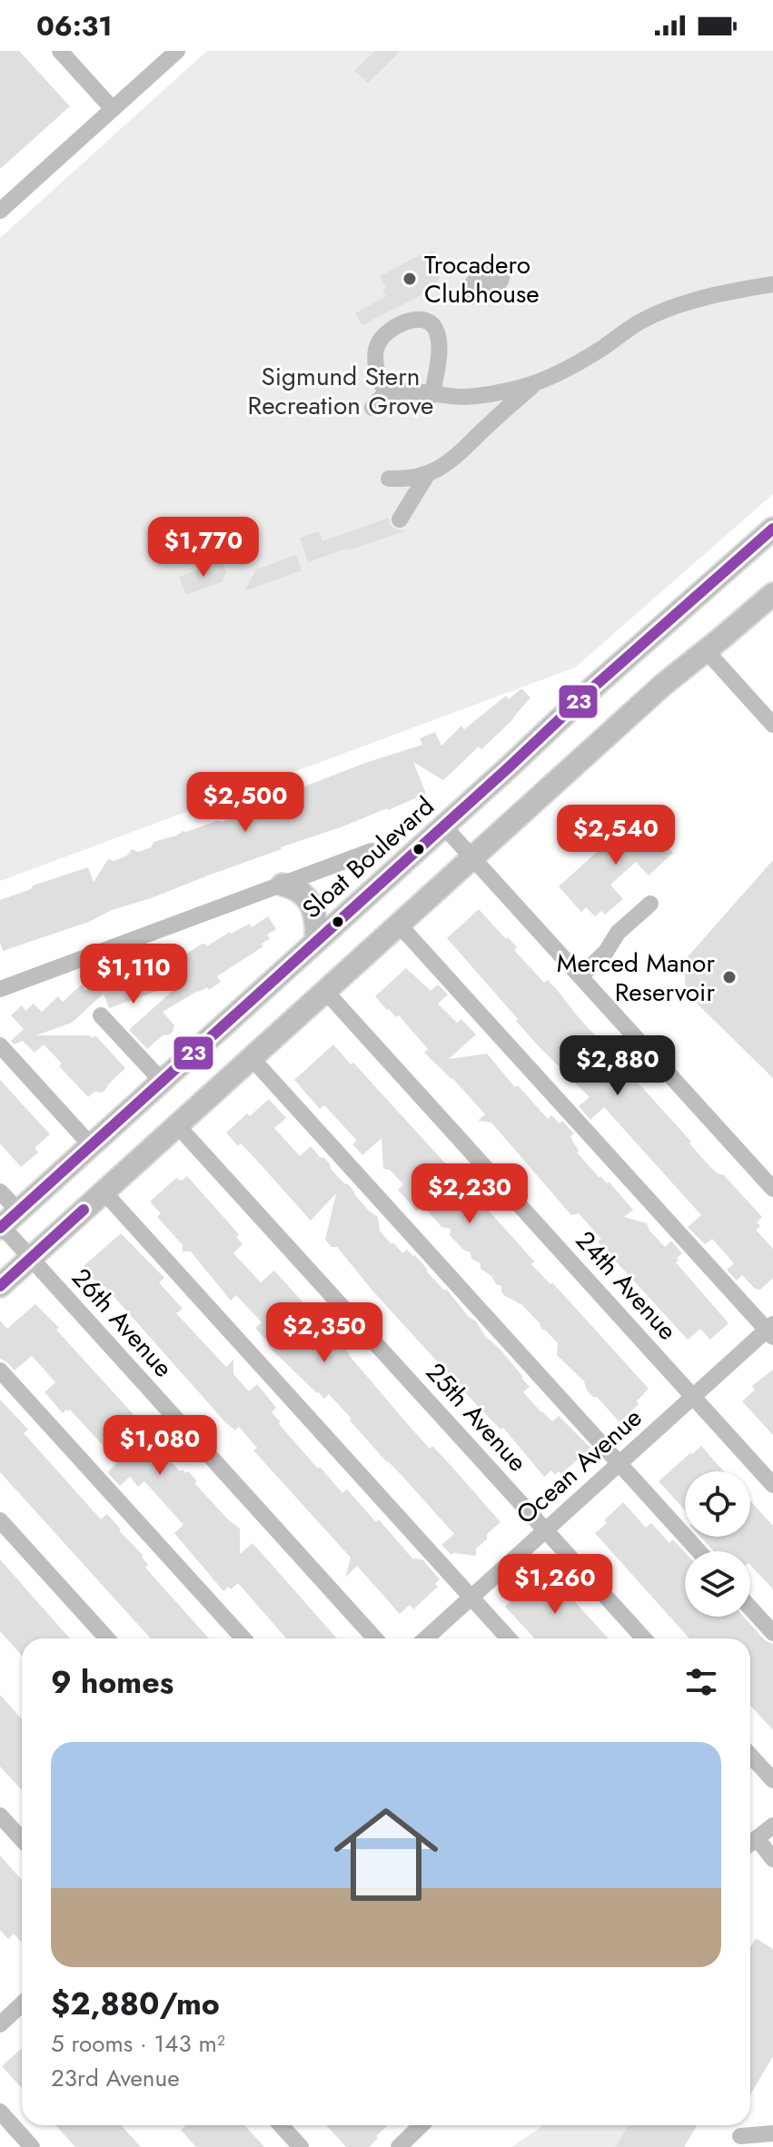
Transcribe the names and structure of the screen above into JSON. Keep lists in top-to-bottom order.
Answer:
{
  "streets": {
    "main road": ["Sloat Boulevard"],
    "street": [
      "24th Avenue",
      "26th Avenue",
      "25th Avenue",
      "Ocean Avenue"
    ]
  },
  "crossings": [
    ["Sloat Boulevard", "26th Avenue"],
    ["24th Avenue", "Ocean Avenue"],
    ["25th Avenue", "Ocean Avenue"]
  ],
  "parks": ["Sigmund Stern Recreation Grove"],
  "places": ["Trocadero Clubhouse", "Merced Manor Reservoir"],
  "lines": ["transit line 23"],
  "page": {
    "status": "06:31",
    "price": [
      "$1,770",
      "$2,500",
      "$2,540",
      "$1,110",
      "$2,880",
      "$2,230",
      "$2,350",
      "$1,080",
      "$1,260"
    ],
    "heading": "9 homes",
    "list": [
      {
        "name": "$2,880/mo",
        "note": "5 rooms · 143 m² · 23rd Avenue"
      }
    ]
  }
}
